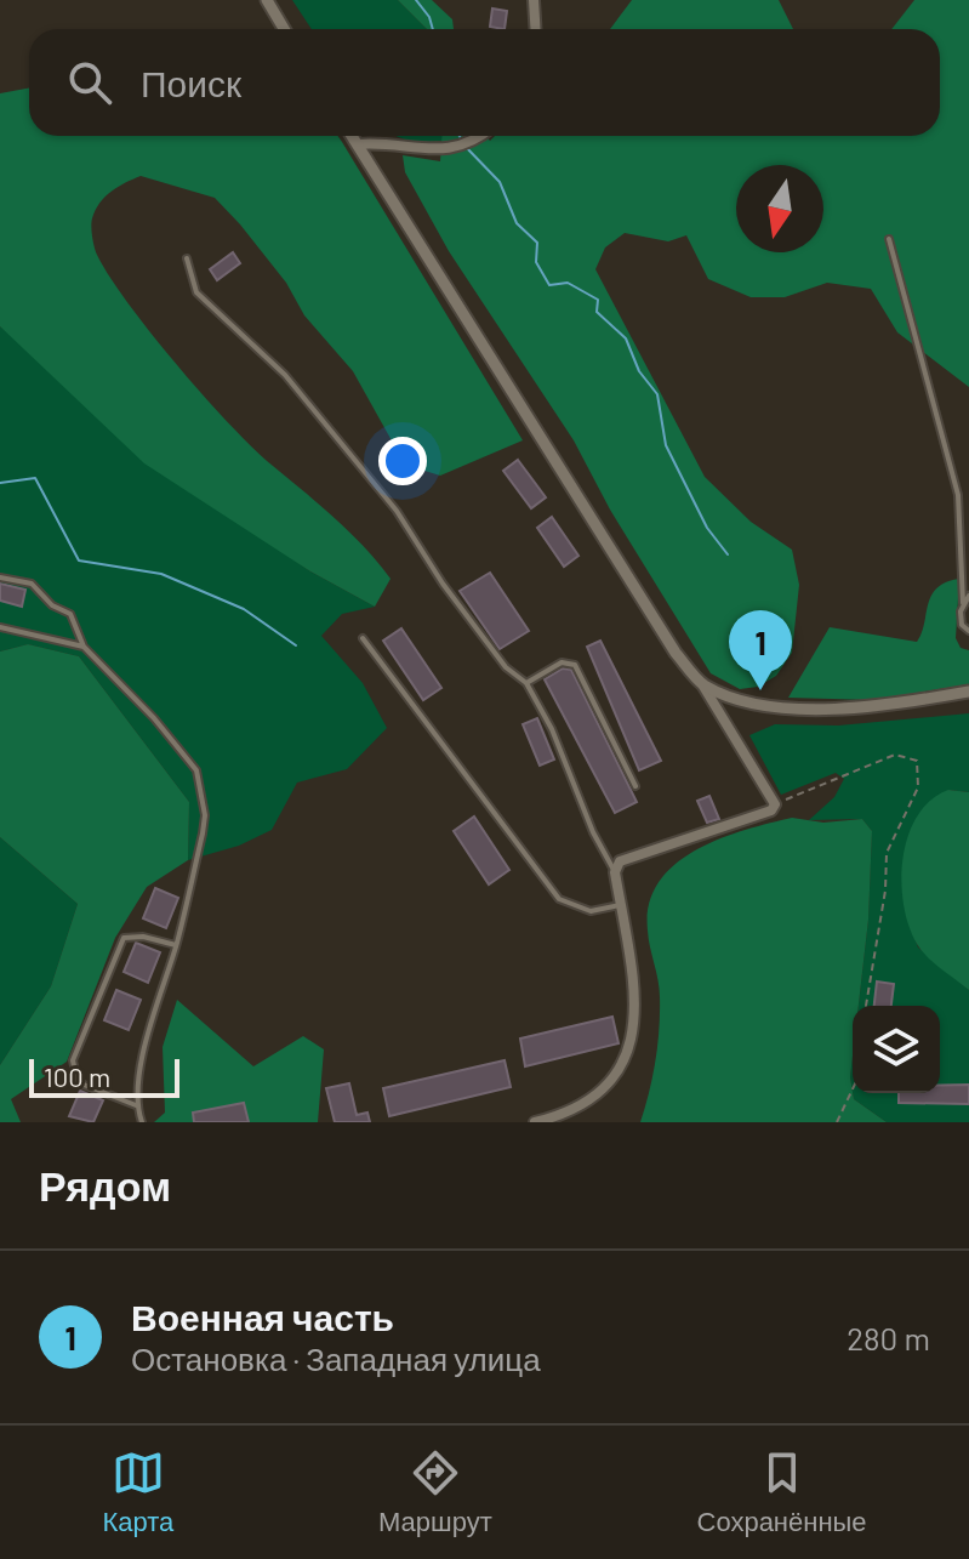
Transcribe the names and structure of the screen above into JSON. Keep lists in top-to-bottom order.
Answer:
{
  "scale_bar": "100 m",
  "north": "bottom",
  "page": {
    "search": "Поиск",
    "pins": "1",
    "scale": "100 m",
    "heading": "Рядом",
    "list": [
      {
        "mark": "1",
        "name": "Военная часть",
        "note": "Остановка · Западная улица",
        "value": "280 m"
      }
    ],
    "nav": ["Карта", "Маршрут", "Сохранённые"]
  }
}
